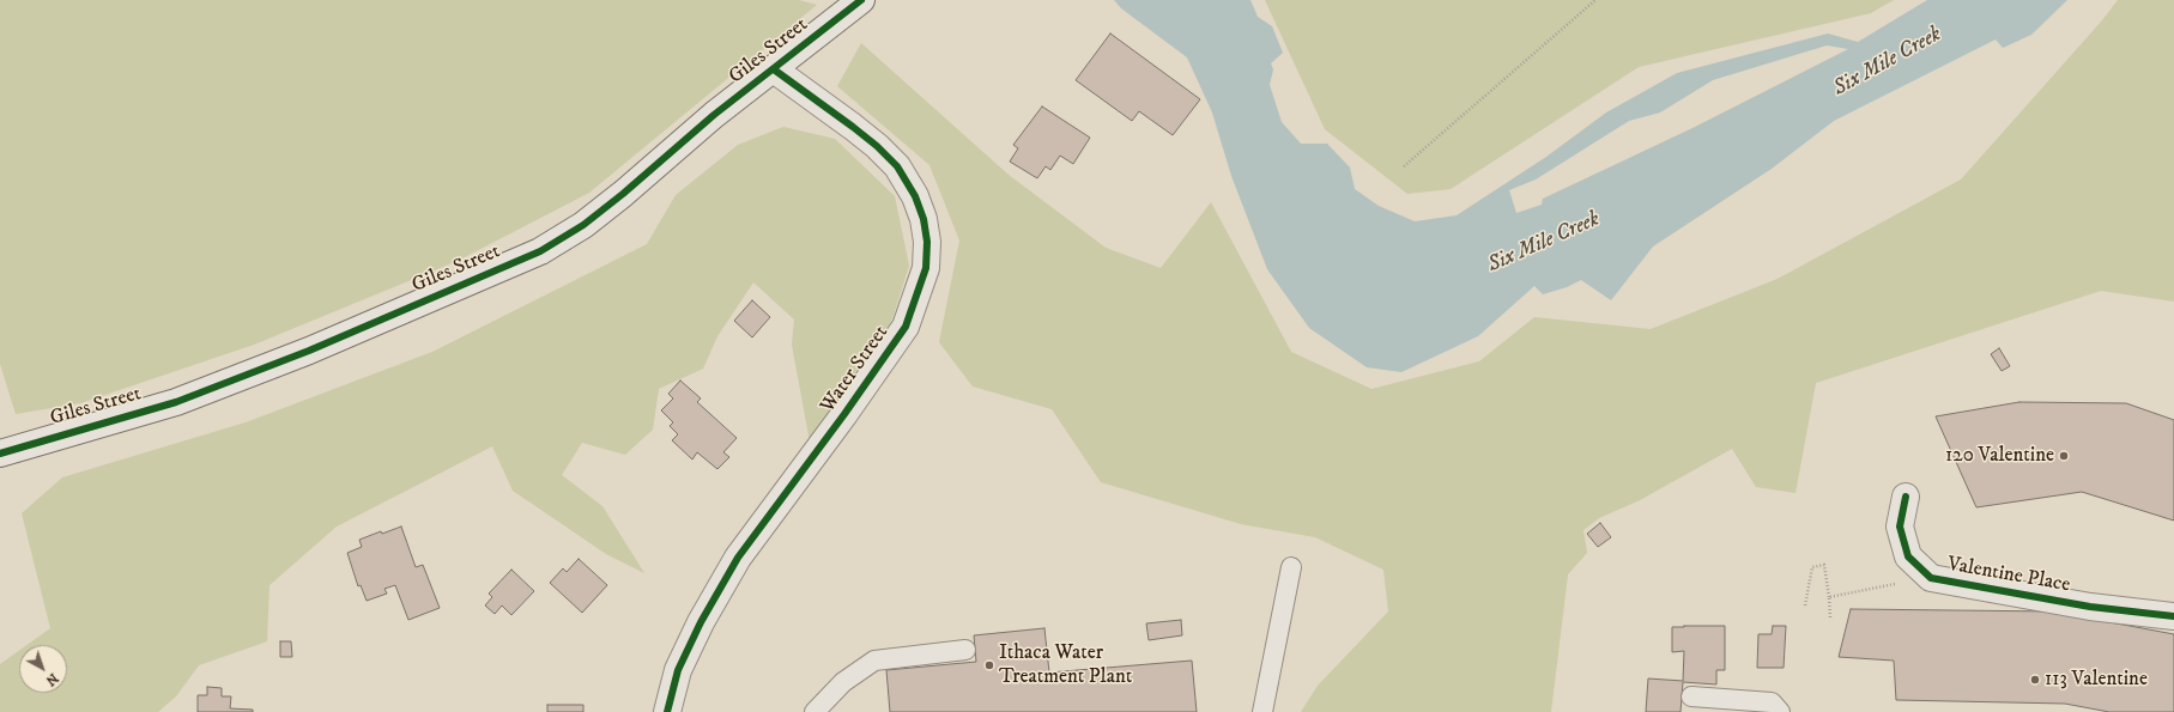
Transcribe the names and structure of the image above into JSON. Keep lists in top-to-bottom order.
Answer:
{
  "streets": {
    "street": ["Giles Street", "Water Street", "Valentine Place"]
  },
  "crossings": [
    ["Giles Street", "Water Street"]
  ],
  "water": ["Six Mile Creek"],
  "places": ["120 Valentine", "Ithaca Water Treatment Plant", "113 Valentine"],
  "north": "bottom right"
}
